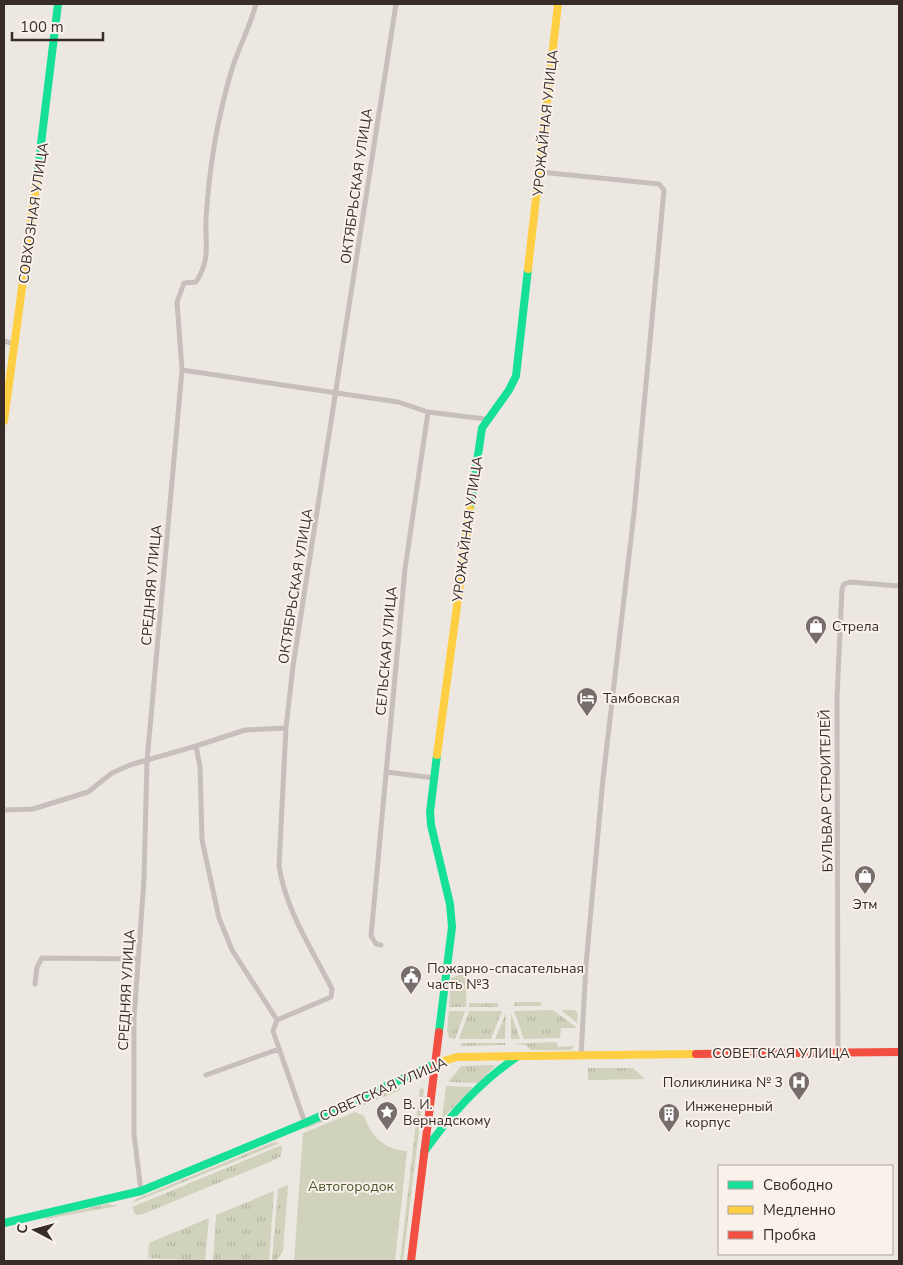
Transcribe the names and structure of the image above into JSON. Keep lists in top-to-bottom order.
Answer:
{
  "streets": {
    "street": [
      "УРОЖАЙНАЯ УЛИЦА",
      "ОКТЯБРЬСКАЯ УЛИЦА",
      "СОВХОЗНАЯ УЛИЦА",
      "СРЕДНЯЯ УЛИЦА",
      "СЕЛЬСКАЯ УЛИЦА",
      "БУЛЬВАР СТРОИТЕЛЕЙ",
      "СОВЕТСКАЯ УЛИЦА"
    ]
  },
  "crossings": [
    ["УРОЖАЙНАЯ УЛИЦА", "СОВЕТСКАЯ УЛИЦА"],
    ["СРЕДНЯЯ УЛИЦА", "СОВЕТСКАЯ УЛИЦА"],
    ["БУЛЬВАР СТРОИТЕЛЕЙ", "СОВЕТСКАЯ УЛИЦА"]
  ],
  "parks": ["Автогородок"],
  "places": {
    "shop": ["Стрела", "Этм"],
    "hotel": ["Тамбовская"],
    "public building": ["Пожарно-спасательная часть №3"],
    "hospital": ["Поликлиника № 3"],
    "place": ["В. И. Вернадскому"],
    "building": ["Инженерный корпус"]
  },
  "legend": ["Свободно", "Медленно", "Пробка"],
  "scale_bar": "100 m",
  "north": "left"
}
